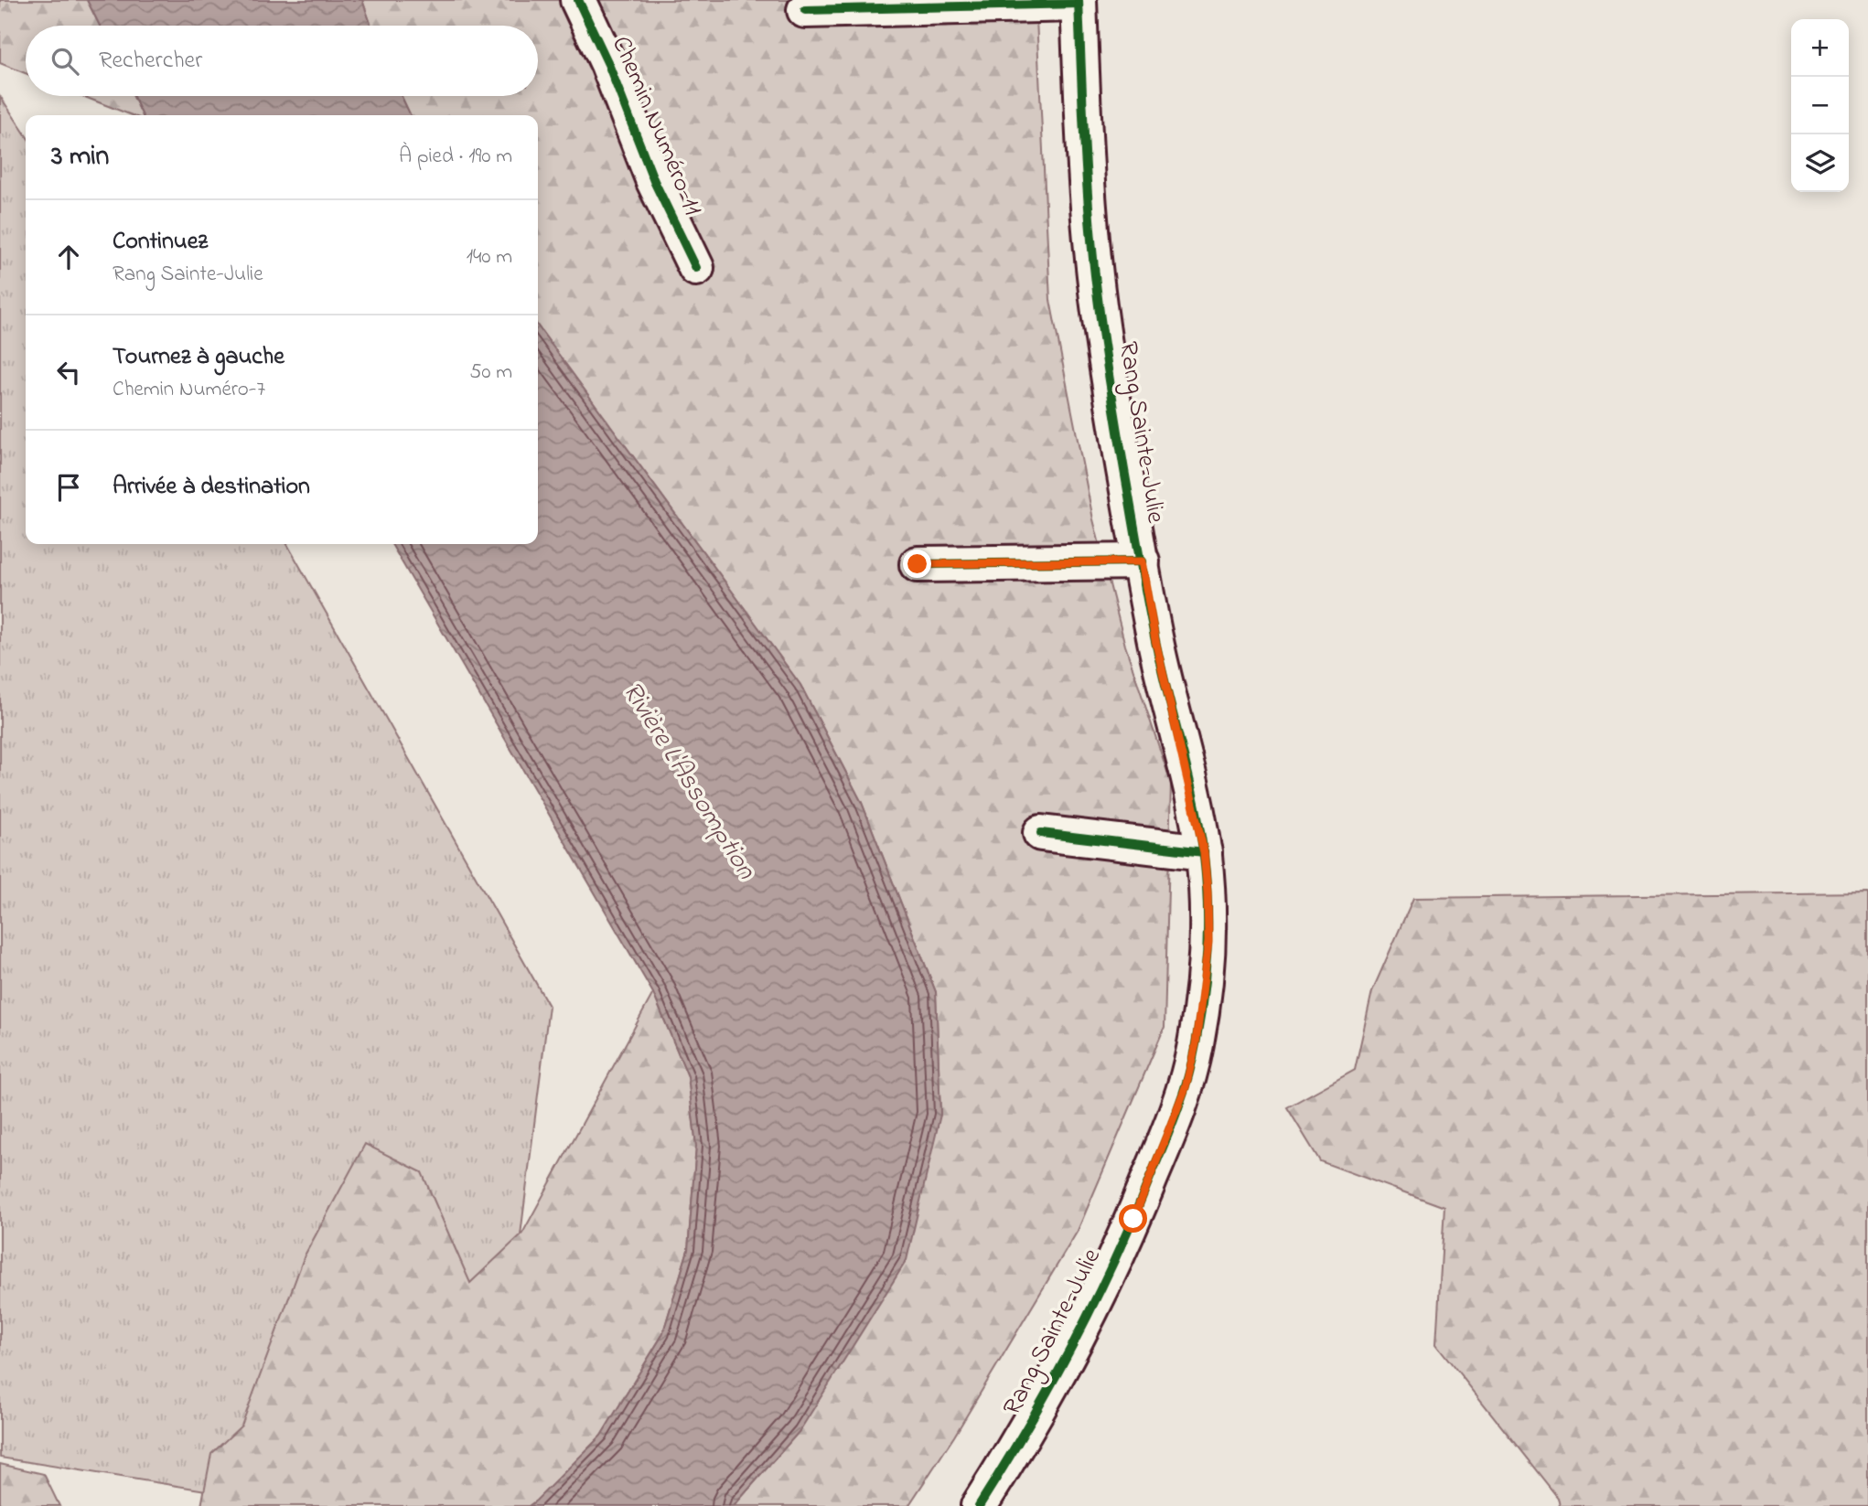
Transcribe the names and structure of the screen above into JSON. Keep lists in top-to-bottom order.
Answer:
{
  "streets": {
    "street": ["Chemin Numéro-11", "Rang Sainte-Julie"]
  },
  "water": ["Rivière L'Assomption"],
  "page": {
    "map_buttons": ["+", "−"],
    "search": "Rechercher",
    "heading": ["3 min", "À pied · 190 m"],
    "list": [
      ["Continuez", "Rang Sainte-Julie", "140 m"],
      ["Tournez à gauche", "Chemin Numéro-7", "50 m"],
      "Arrivée à destination"
    ]
  }
}
